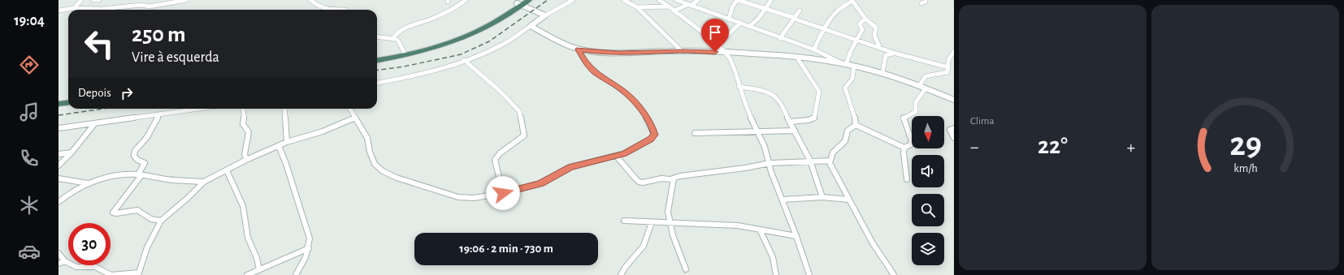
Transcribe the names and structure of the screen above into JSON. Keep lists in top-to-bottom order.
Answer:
{
  "north": "bottom",
  "page": {
    "tabs": "19:04",
    "tile": "Clima",
    "turn": ["250 m", "Vire à esquerda"],
    "then": "Depois",
    "heat": ["−", "22°", "+"],
    "limit": "30",
    "trip": "19:06 · 2 min · 730 m",
    "gauge": ["29", "km/h"]
  }
}
